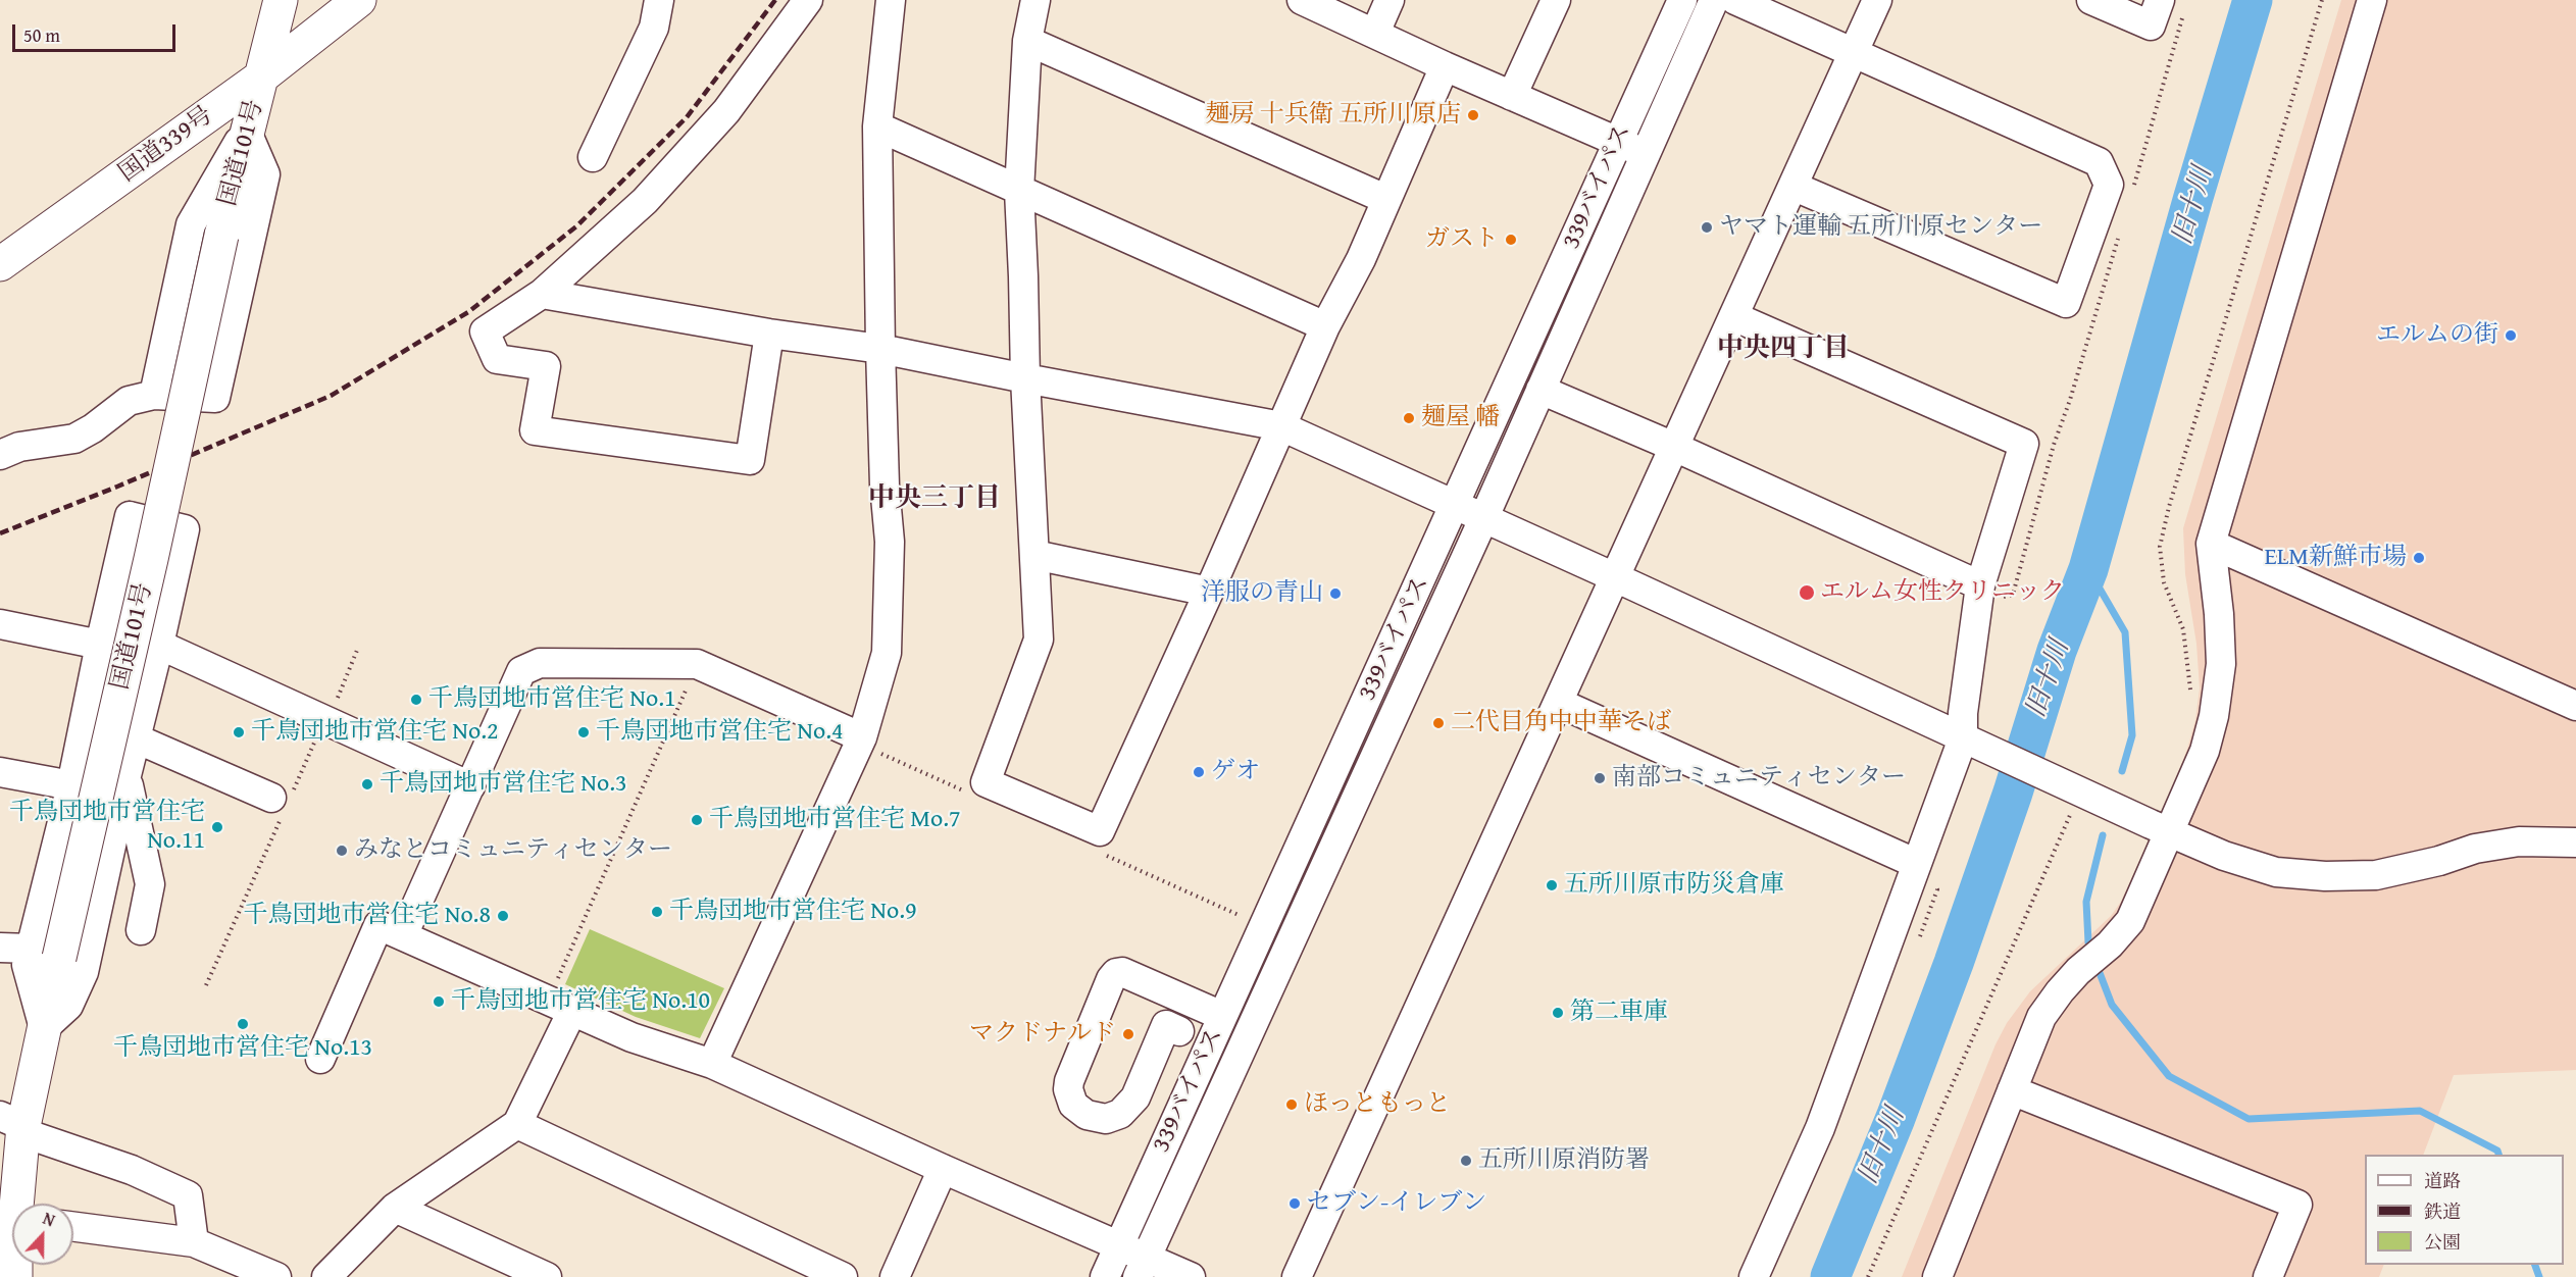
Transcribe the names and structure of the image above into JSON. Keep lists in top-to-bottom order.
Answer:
{
  "streets": {
    "highway": ["国道339号", "国道101号"],
    "street": ["339バイパス"]
  },
  "crossings": [
    ["国道339号", "国道101号"]
  ],
  "districts": ["中央四丁目", "中央三丁目"],
  "water": ["旧十川"],
  "places": [
    "麺房 十兵衛 五所川原店",
    "ヤマト運輸 五所川原センター",
    "ガスト",
    "エルムの街",
    "麺屋 幡",
    "ELM新鮮市場",
    "エルム女性クリニック",
    "洋服の青山",
    "千鳥団地市営住宅 No.1",
    "二代目角中中華そば",
    "千鳥団地市営住宅 No.2",
    "千鳥団地市営住宅 No.4",
    "ゲオ",
    "南部コミュニティセンター",
    "千鳥団地市営住宅 No.3",
    "千鳥団地市営住宅 Mo.7",
    "千鳥団地市営住宅 No.11",
    "みなとコミュニティセンター",
    "五所川原市防災倉庫",
    "千鳥団地市営住宅 No.9",
    "千鳥団地市営住宅 No.8",
    "千鳥団地市営住宅 No.10",
    "第二車庫",
    "千鳥団地市営住宅 No.13",
    "マクドナルド",
    "ほっともっと",
    "五所川原消防署",
    "セブン-イレブン"
  ],
  "legend": ["道路", "鉄道", "公園"],
  "scale_bar": "50 m",
  "north": "top"
}
